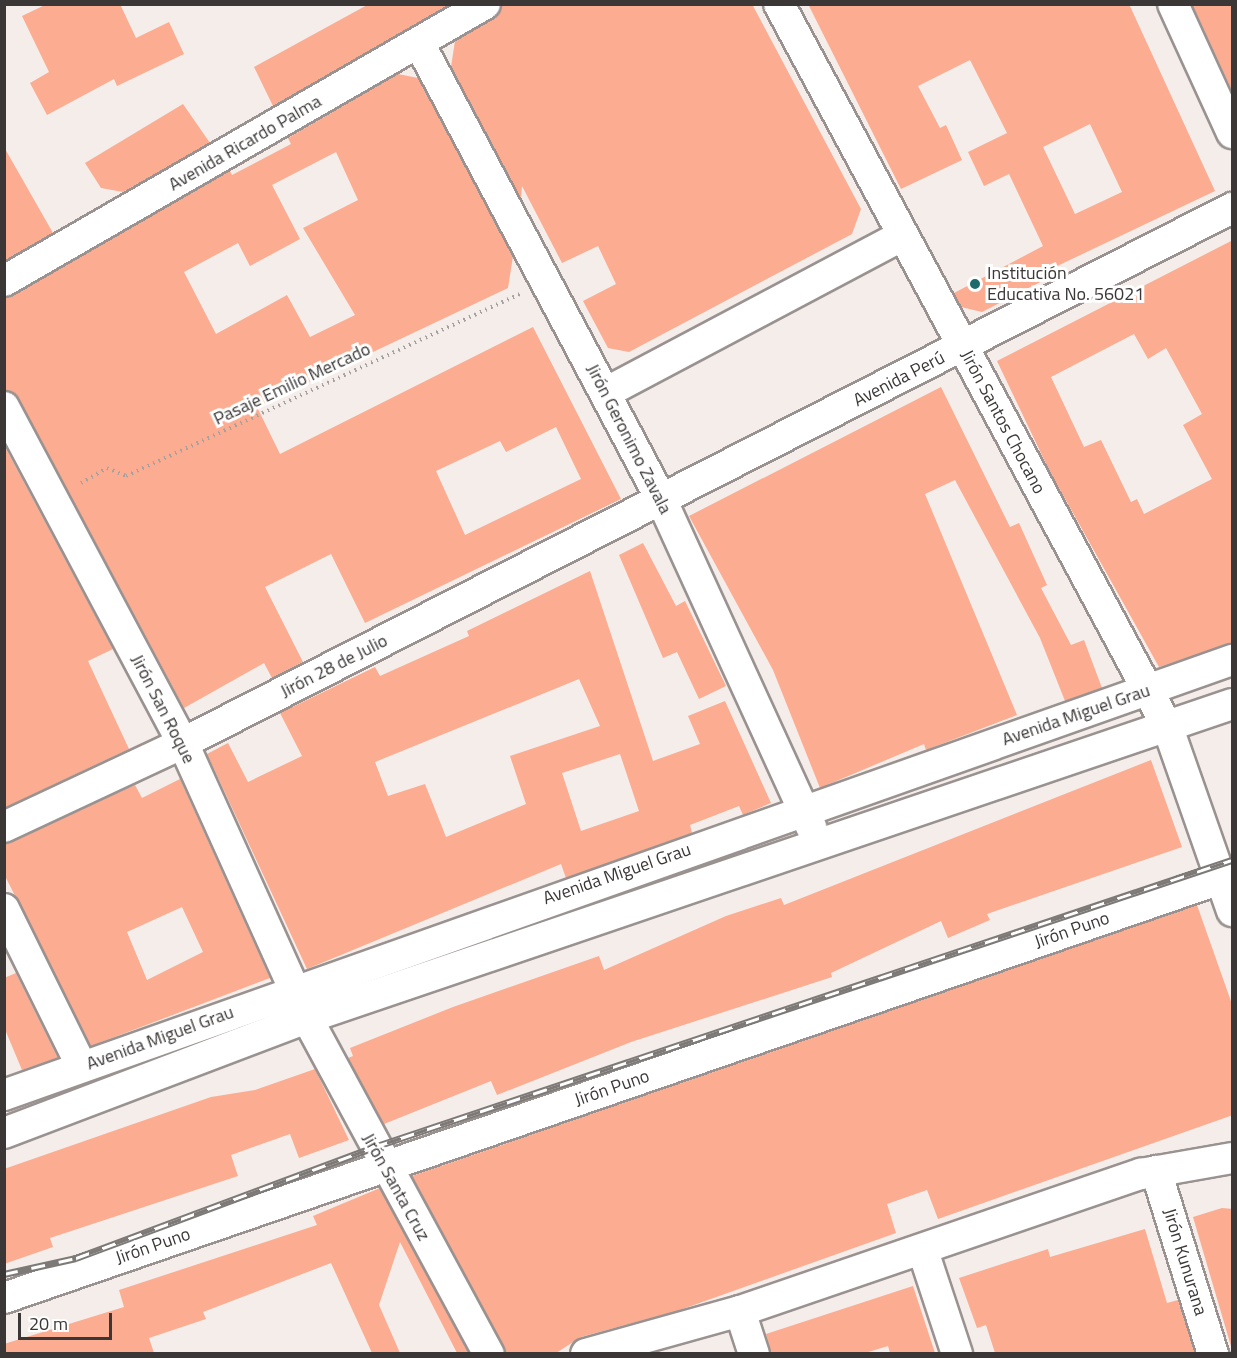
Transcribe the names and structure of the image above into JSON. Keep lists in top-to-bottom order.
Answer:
{
  "streets": {
    "street": [
      "Avenida Ricardo Palma",
      "Avenida Perú",
      "Jirón Santos Chocano",
      "Jirón Geronimo Zavala",
      "Jirón 28 de Julio",
      "Jirón San Roque",
      "Avenida Miguel Grau",
      "Jirón Puno",
      "Jirón Santa Cruz",
      "Jirón Kunurana"
    ],
    "path": ["Pasaje Emilio Mercado"]
  },
  "crossings": [
    ["Avenida Ricardo Palma", "Jirón Geronimo Zavala"],
    ["Avenida Perú", "Jirón Santos Chocano"],
    ["Avenida Perú", "Jirón Geronimo Zavala"],
    ["Avenida Perú", "Jirón 28 de Julio"],
    ["Pasaje Emilio Mercado", "Jirón Geronimo Zavala"],
    ["Pasaje Emilio Mercado", "Jirón San Roque"],
    ["Jirón Santos Chocano", "Avenida Miguel Grau"],
    ["Jirón Santos Chocano", "Jirón Puno"],
    ["Jirón Geronimo Zavala", "Jirón 28 de Julio"],
    ["Jirón Geronimo Zavala", "Avenida Miguel Grau"],
    ["Jirón 28 de Julio", "Jirón San Roque"],
    ["Jirón San Roque", "Avenida Miguel Grau"],
    ["Jirón San Roque", "Jirón Santa Cruz"],
    ["Avenida Miguel Grau", "Jirón Santa Cruz"],
    ["Jirón Puno", "Jirón Santa Cruz"]
  ],
  "places": ["Institución Educativa No. 56021"],
  "scale_bar": "20 m"
}
